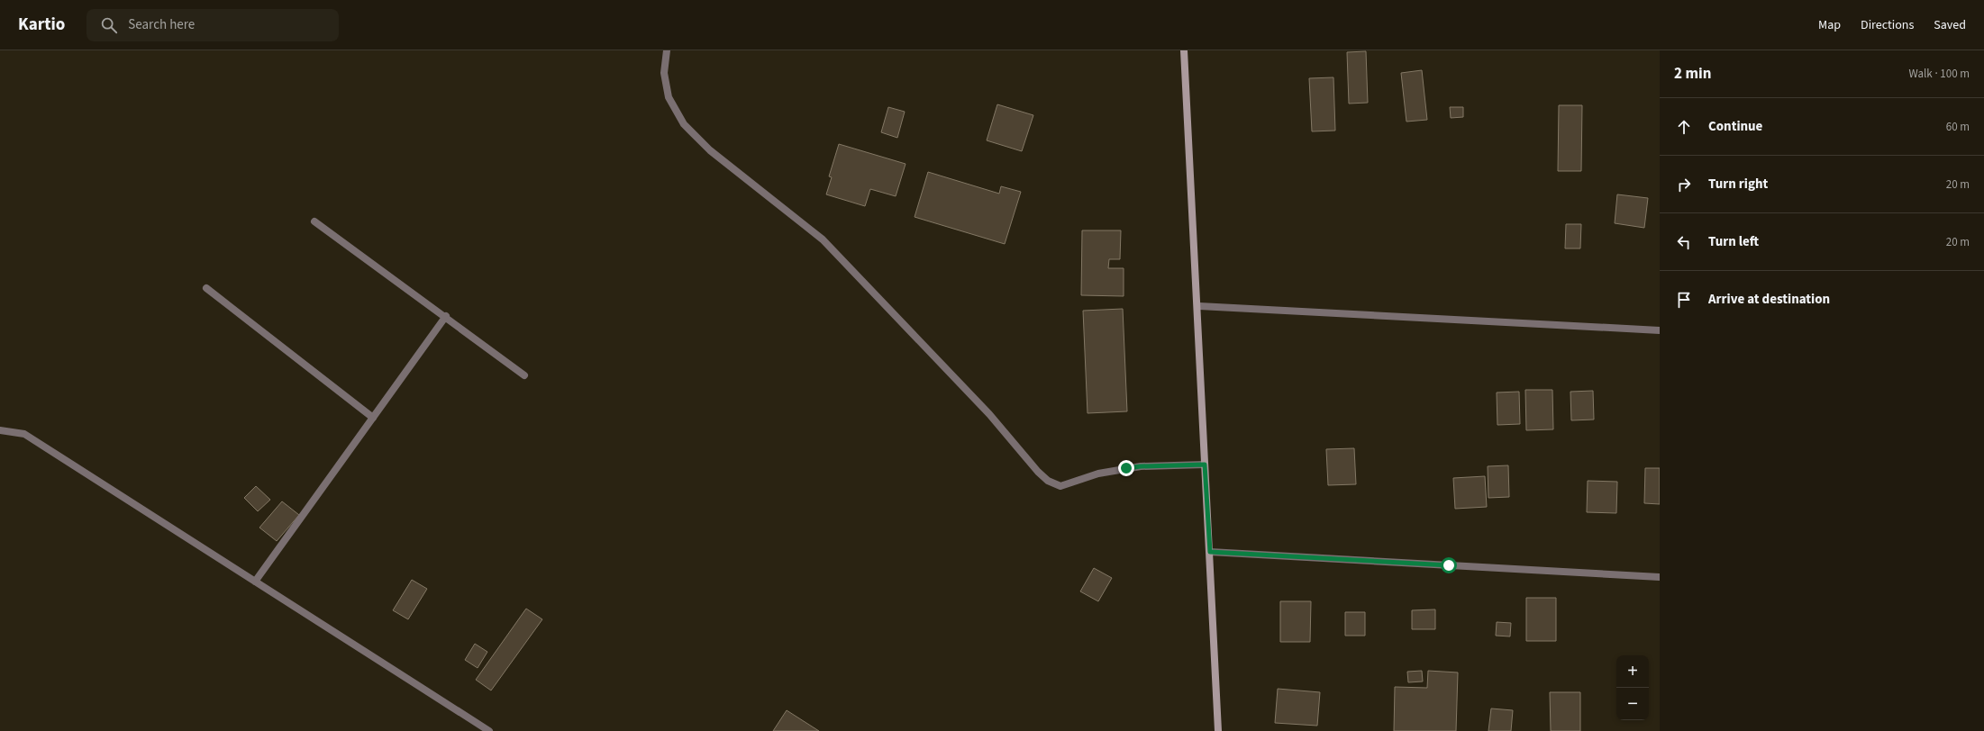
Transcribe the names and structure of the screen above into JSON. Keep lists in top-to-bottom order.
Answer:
{
  "page": {
    "header": "Kartio",
    "search": "Search here",
    "nav": ["Map", "Directions", "Saved"],
    "heading": ["2 min", "Walk · 100 m"],
    "list": [
      ["Continue", "60 m"],
      ["Turn right", "20 m"],
      ["Turn left", "20 m"],
      "Arrive at destination"
    ],
    "map_buttons": ["+", "−"]
  }
}
